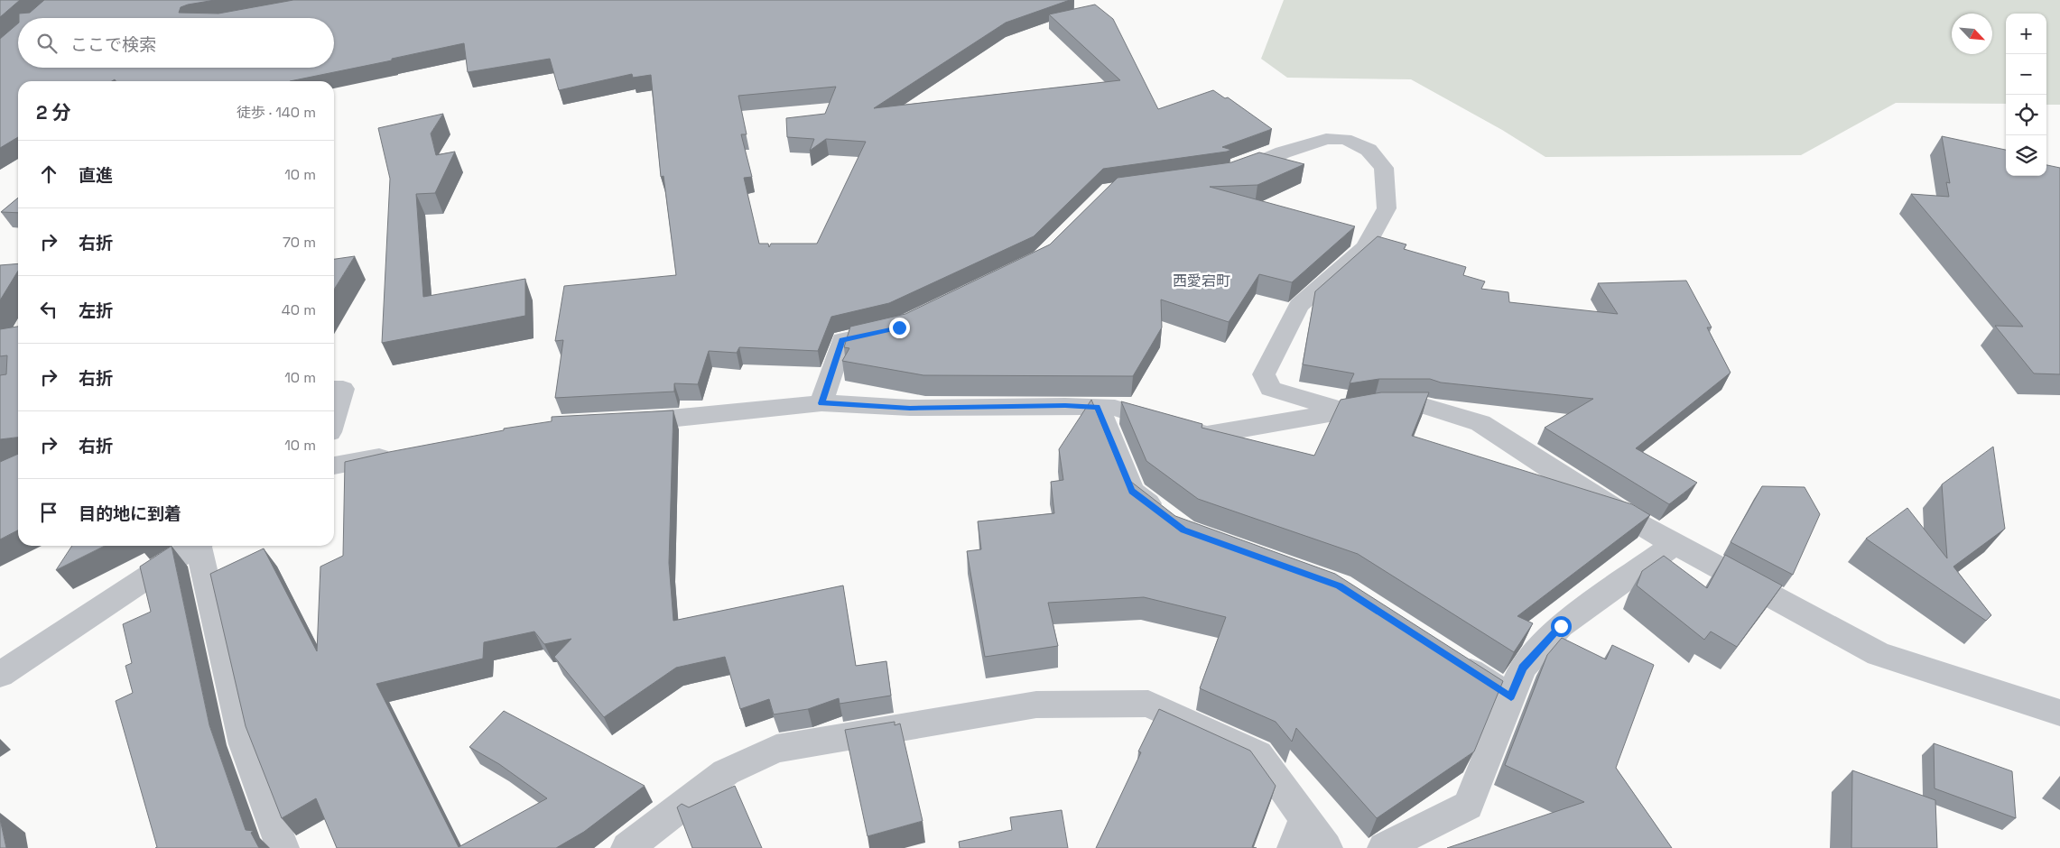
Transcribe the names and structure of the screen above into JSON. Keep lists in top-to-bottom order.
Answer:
{
  "districts": ["西愛宕町"],
  "north": "bottom right",
  "page": {
    "map_buttons": ["+", "−"],
    "search": "ここで検索",
    "heading": ["2 分", "徒歩 · 140 m"],
    "list": [
      ["直進", "10 m"],
      ["右折", "70 m"],
      ["左折", "40 m"],
      ["右折", "10 m"],
      ["右折", "10 m"],
      "目的地に到着"
    ]
  }
}
